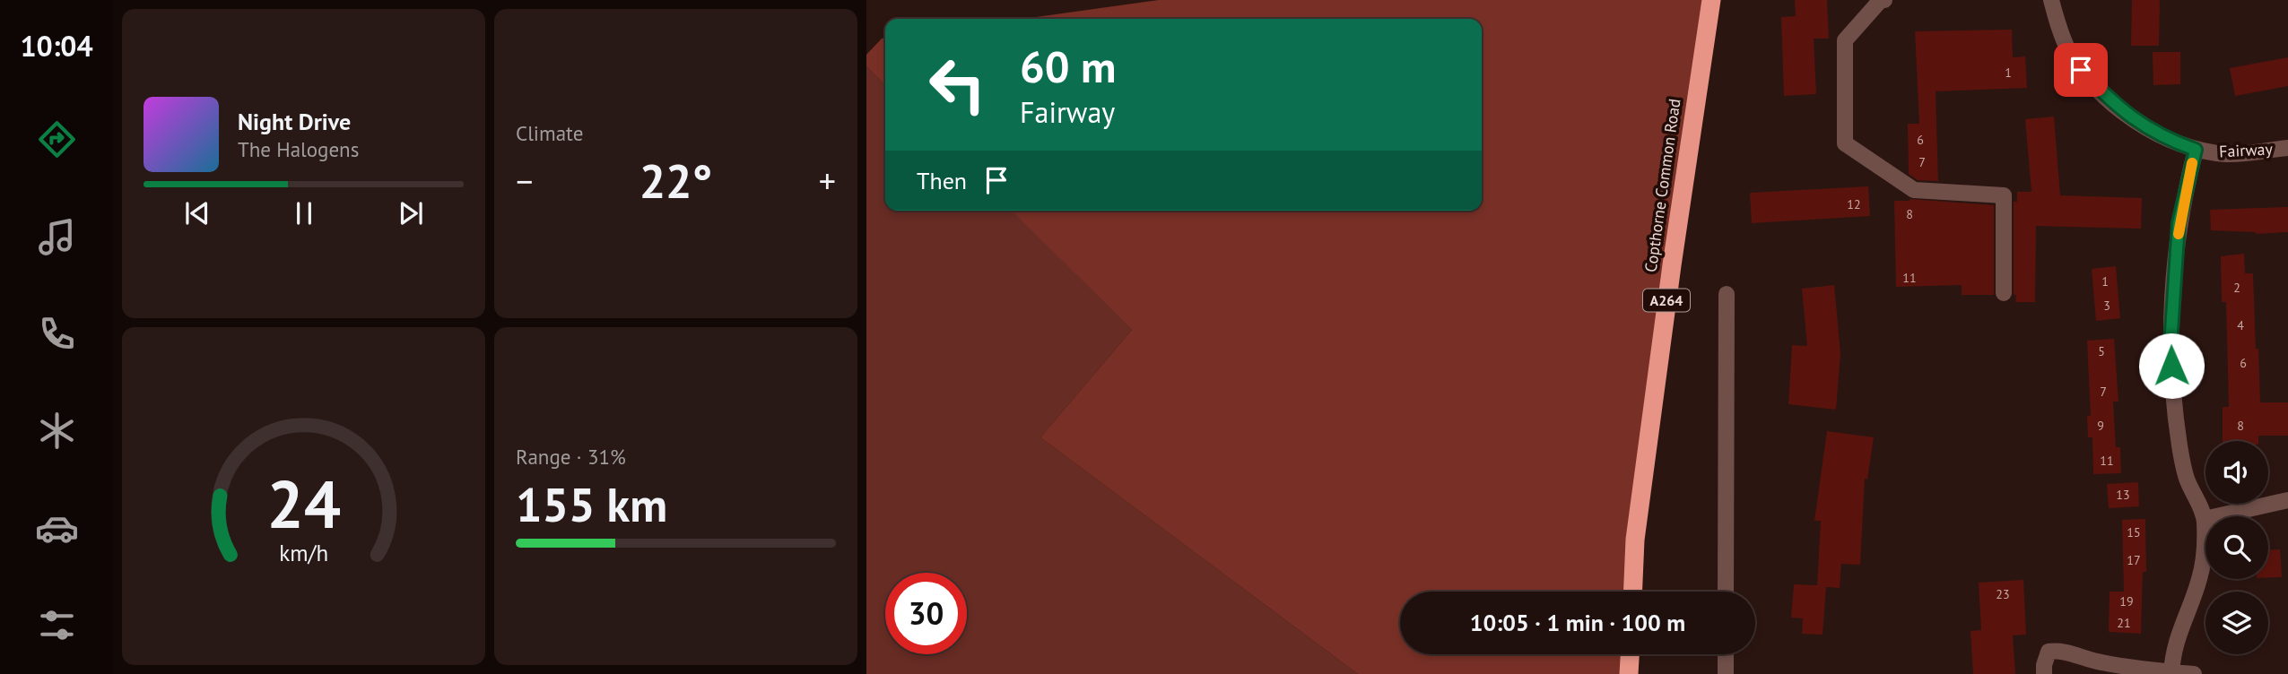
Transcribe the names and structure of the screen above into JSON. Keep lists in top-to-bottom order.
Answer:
{
  "streets": {
    "highway": ["Copthorne Common Road", "A264"],
    "street": ["Fairway"]
  },
  "house_numbers": [
    "1",
    "6",
    "7",
    "12",
    "8",
    "11",
    "1",
    "2",
    "3",
    "4",
    "5",
    "6",
    "7",
    "9",
    "8",
    "11",
    "13",
    "15",
    "17",
    "23",
    "19",
    "21"
  ],
  "page": {
    "tabs": "10:04",
    "tile": [
      "Climate",
      ["Range · 31%", "155 km"]
    ],
    "turn": ["60 m", "Fairway"],
    "song": ["Night Drive", "The Halogens"],
    "then": "Then",
    "heat": ["−", "22°", "+"],
    "limit": "30",
    "trip": "10:05 · 1 min · 100 m",
    "gauge": ["24", "km/h"]
  }
}
